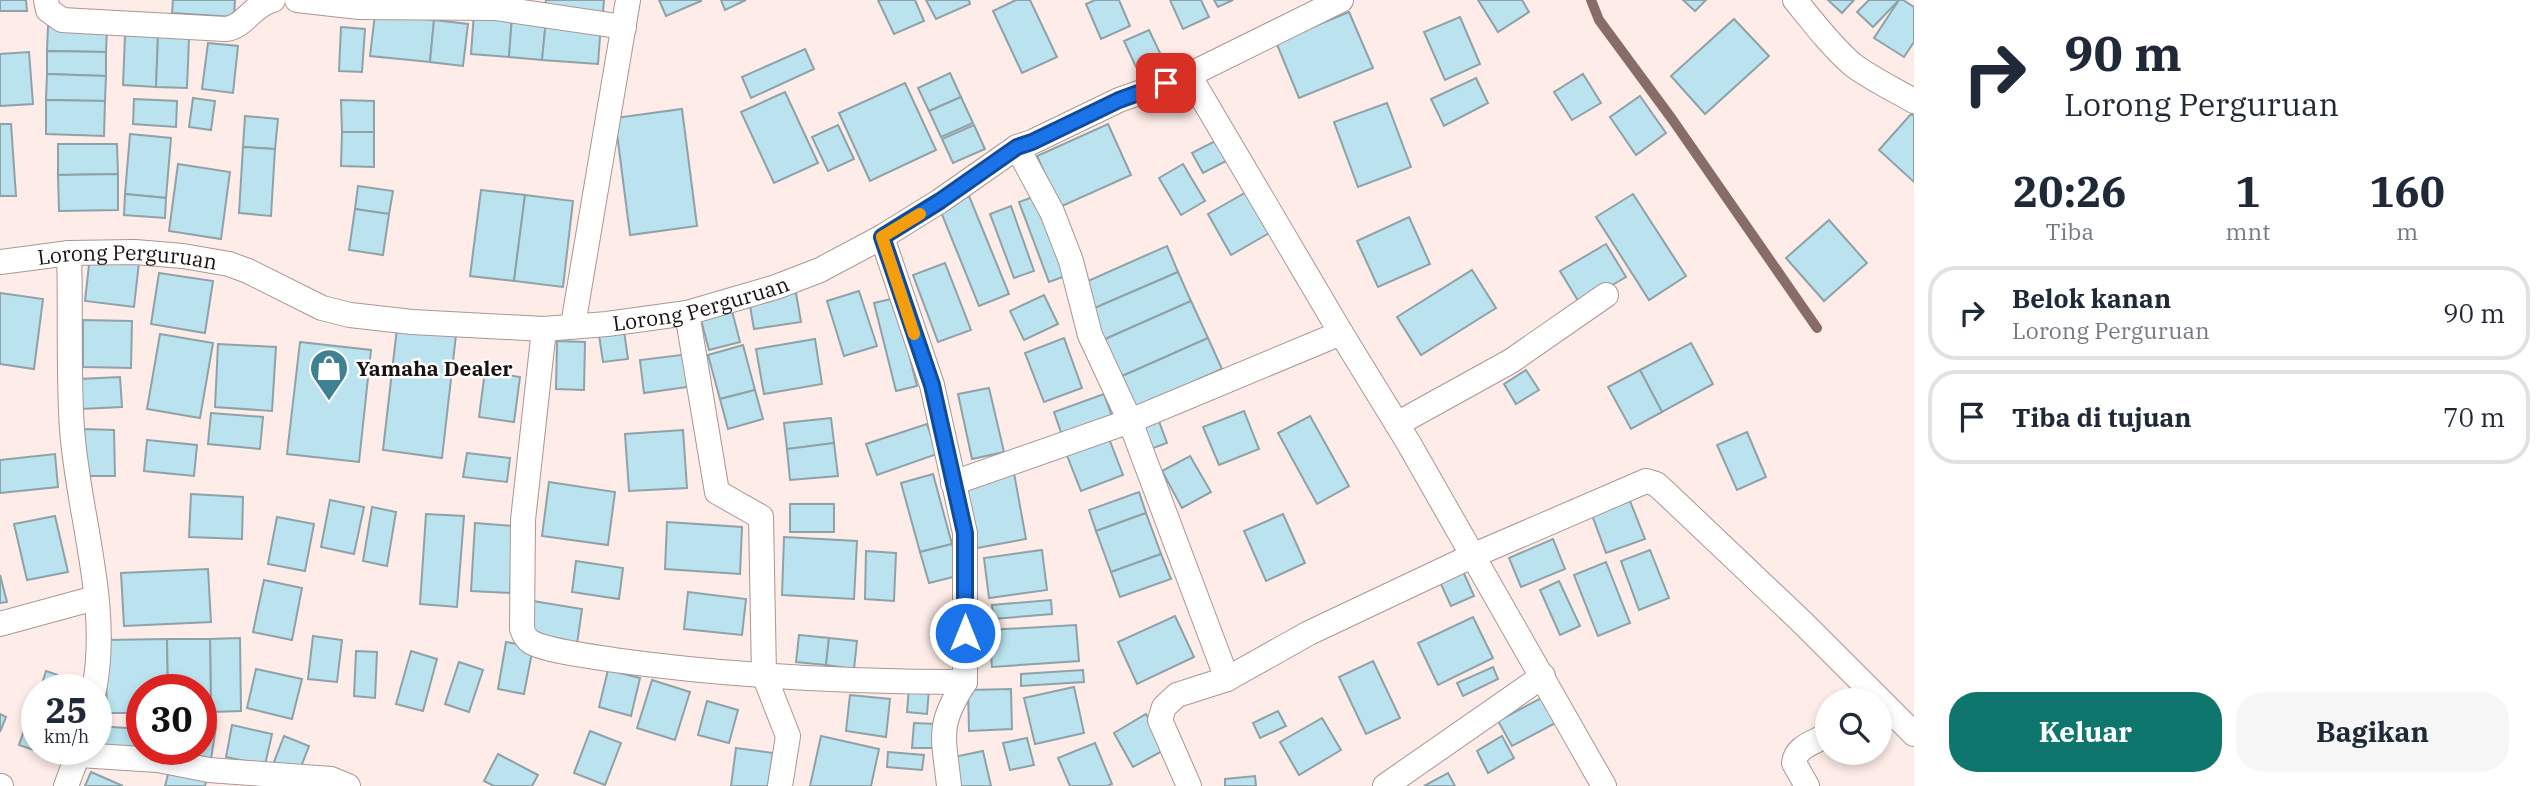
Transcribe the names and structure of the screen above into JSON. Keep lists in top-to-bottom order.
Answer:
{
  "streets": {
    "street": ["Lorong Perguruan"]
  },
  "places": {
    "shop": ["Yamaha Dealer"]
  },
  "page": {
    "turn": ["90 m", "Lorong Perguruan"],
    "eta": [
      "20:26",
      "Tiba",
      "1",
      "mnt",
      "160",
      "m"
    ],
    "list": [
      {
        "name": "Belok kanan",
        "note": "Lorong Perguruan",
        "value": "90 m"
      },
      {
        "name": "Tiba di tujuan",
        "value": "70 m"
      }
    ],
    "speed": "25 km/h",
    "limit": "30",
    "buttons": ["Keluar", "Bagikan"]
  }
}
